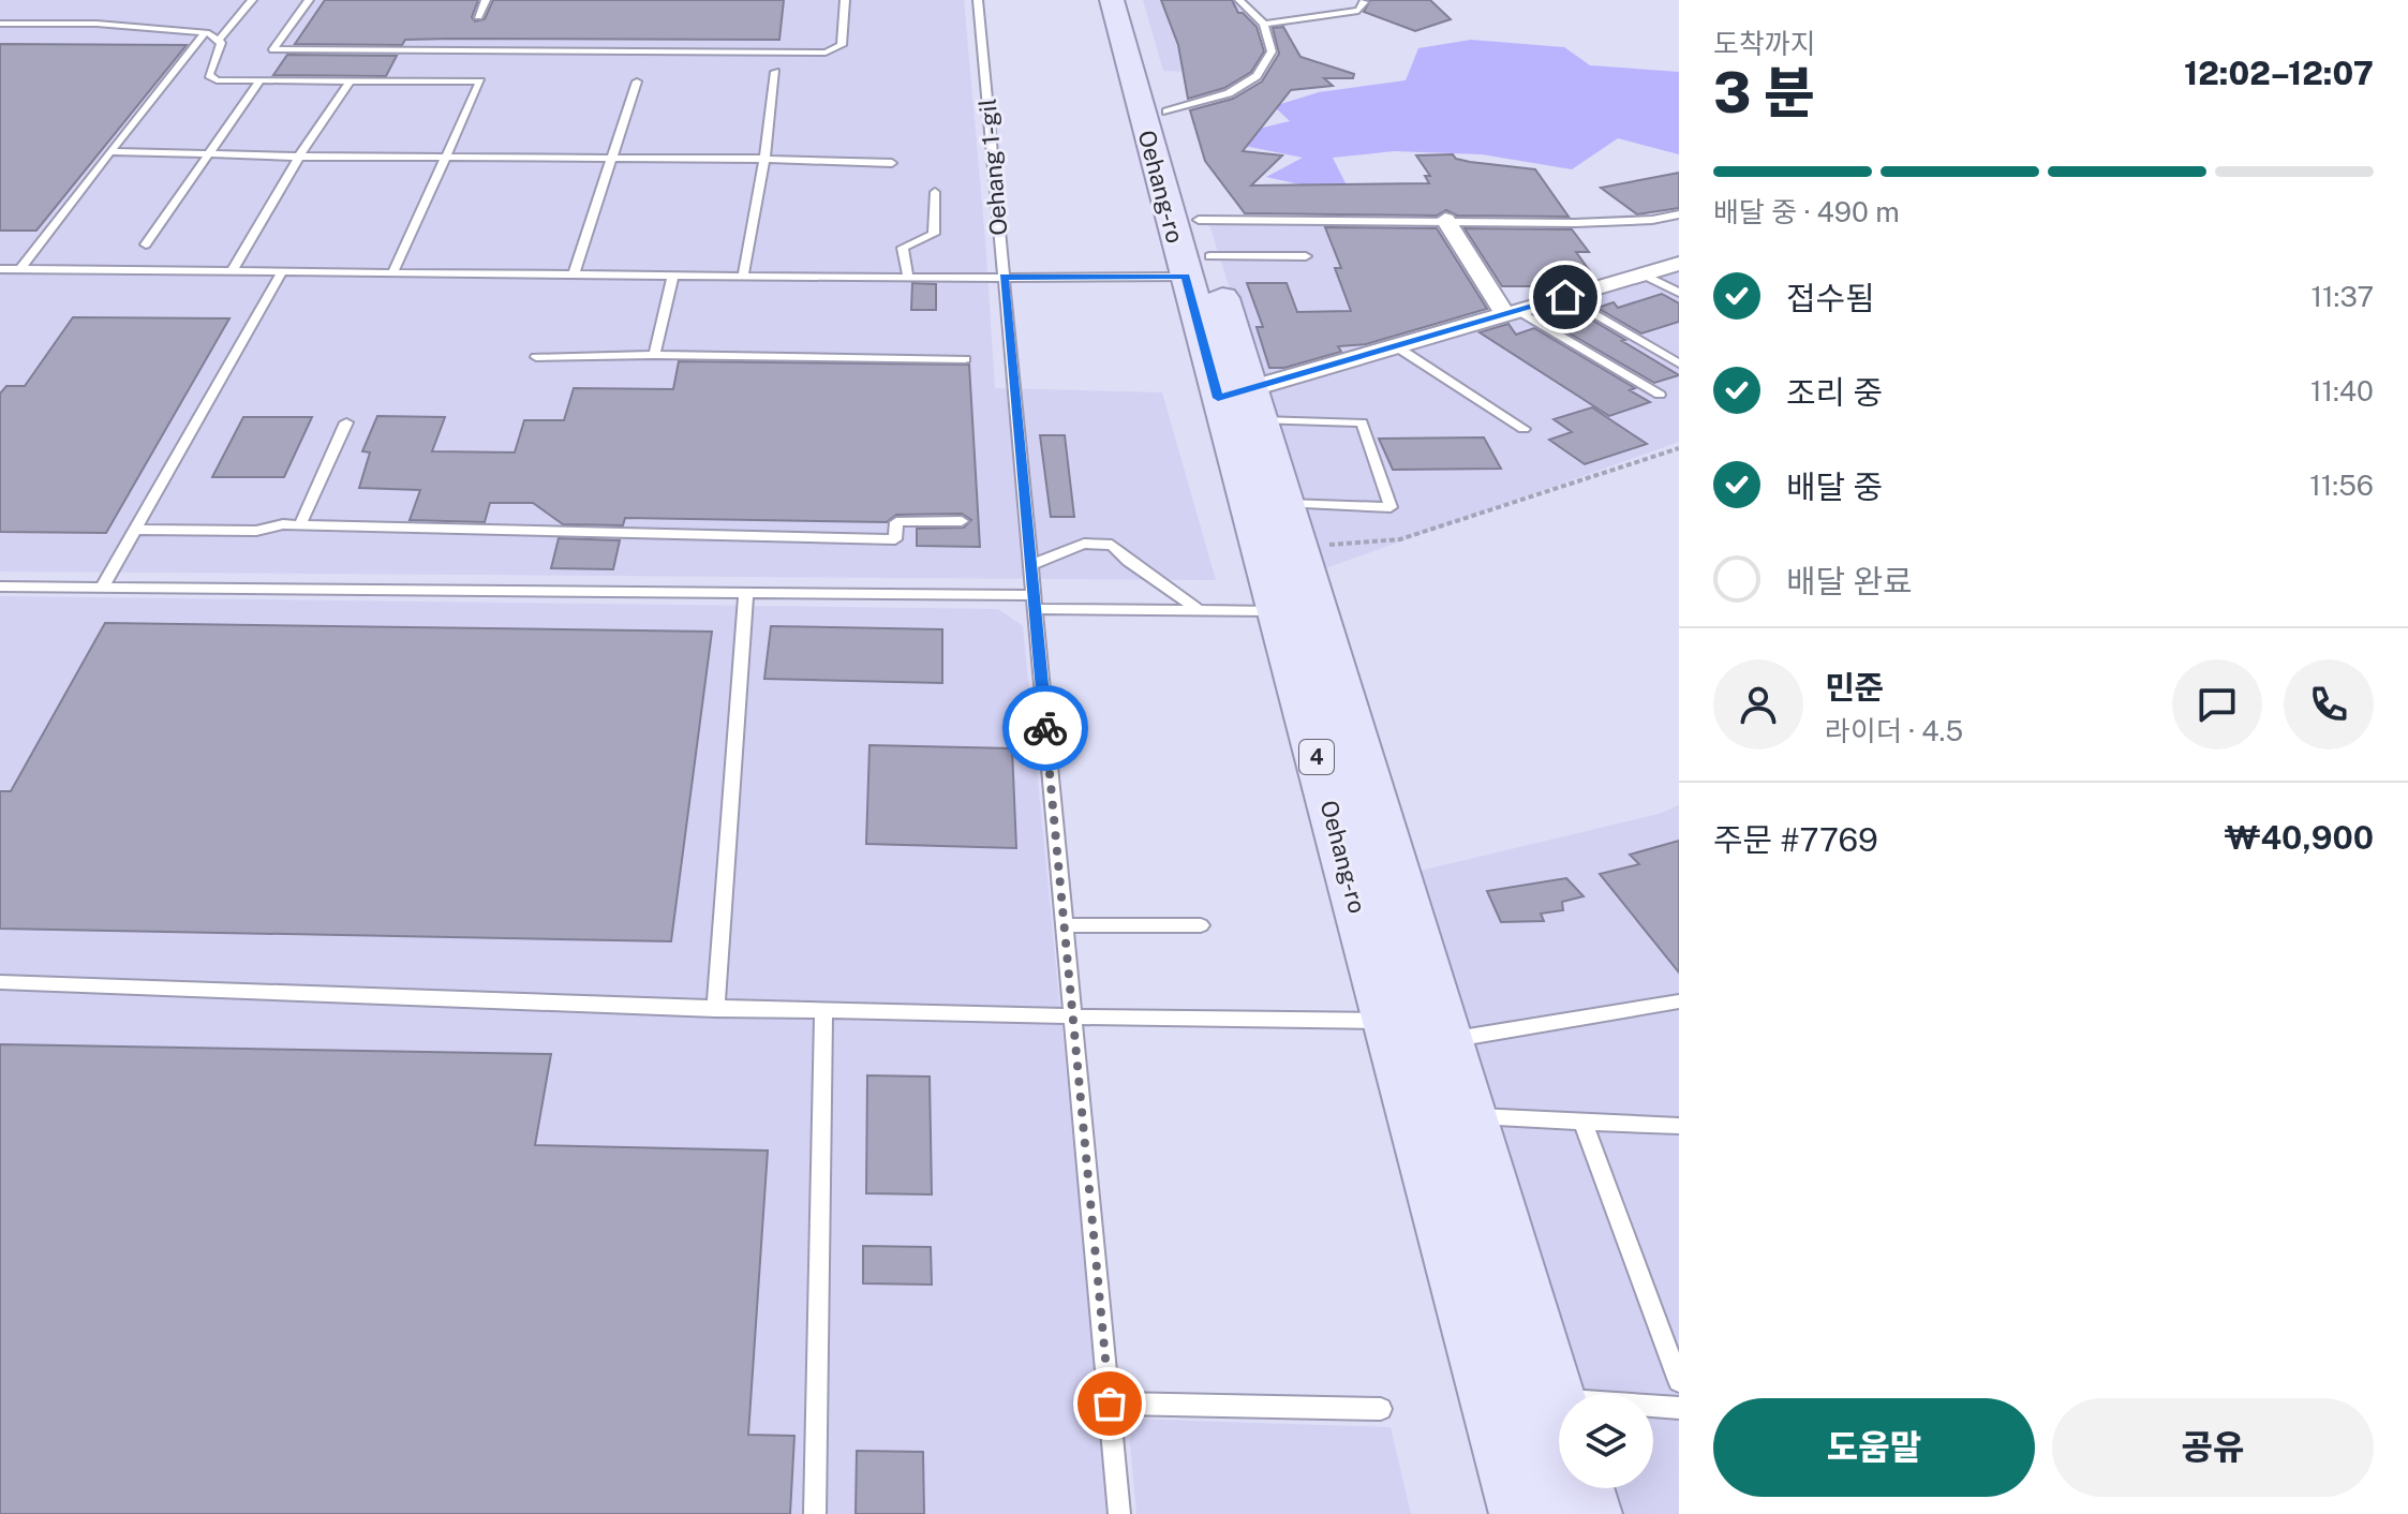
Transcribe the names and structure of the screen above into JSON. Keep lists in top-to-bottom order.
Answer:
{
  "streets": {
    "main road": ["Oehang-ro", "4"],
    "lane": ["Oehang 1-gil"]
  },
  "page": {
    "heading": ["3 분", "도착까지", "12:02–12:07"],
    "panel": [
      "민준",
      "라이더 · 4.5",
      "주문 #7769",
      "₩40,900"
    ],
    "bar": "배달 중 · 490 m",
    "list": [
      ["접수됨", "11:37"],
      ["조리 중", "11:40"],
      ["배달 중", "11:56"],
      "배달 완료"
    ],
    "buttons": ["도움말", "공유"]
  }
}
